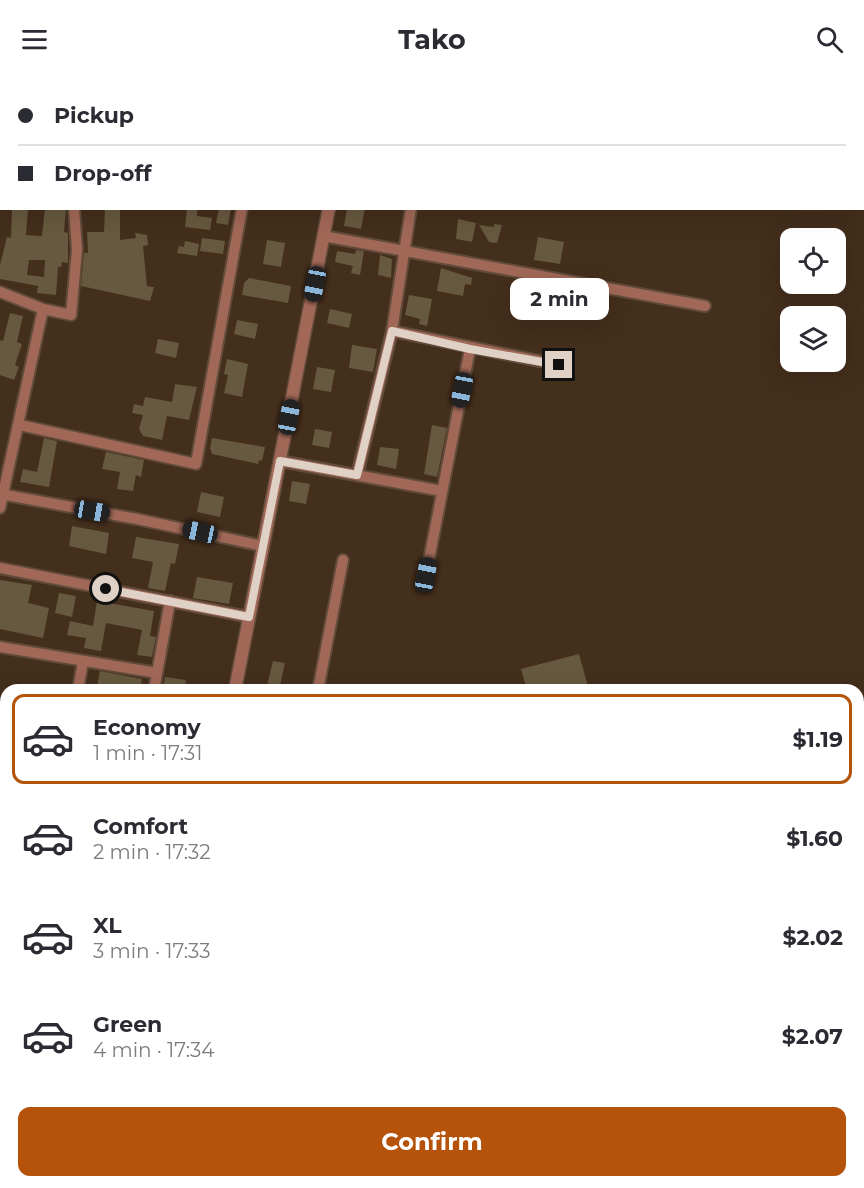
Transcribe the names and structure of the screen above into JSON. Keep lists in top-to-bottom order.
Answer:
{
  "page": {
    "header": "Tako",
    "banner": ["Pickup", "Drop-off"],
    "bubble": "2 min",
    "list": [
      {
        "name": "Economy",
        "note": "1 min · 17:31",
        "value": "$1.19"
      },
      {
        "name": "Comfort",
        "note": "2 min · 17:32",
        "value": "$1.60"
      },
      {
        "name": "XL",
        "note": "3 min · 17:33",
        "value": "$2.02"
      },
      {
        "name": "Green",
        "note": "4 min · 17:34",
        "value": "$2.07"
      }
    ],
    "buttons": "Confirm"
  }
}
